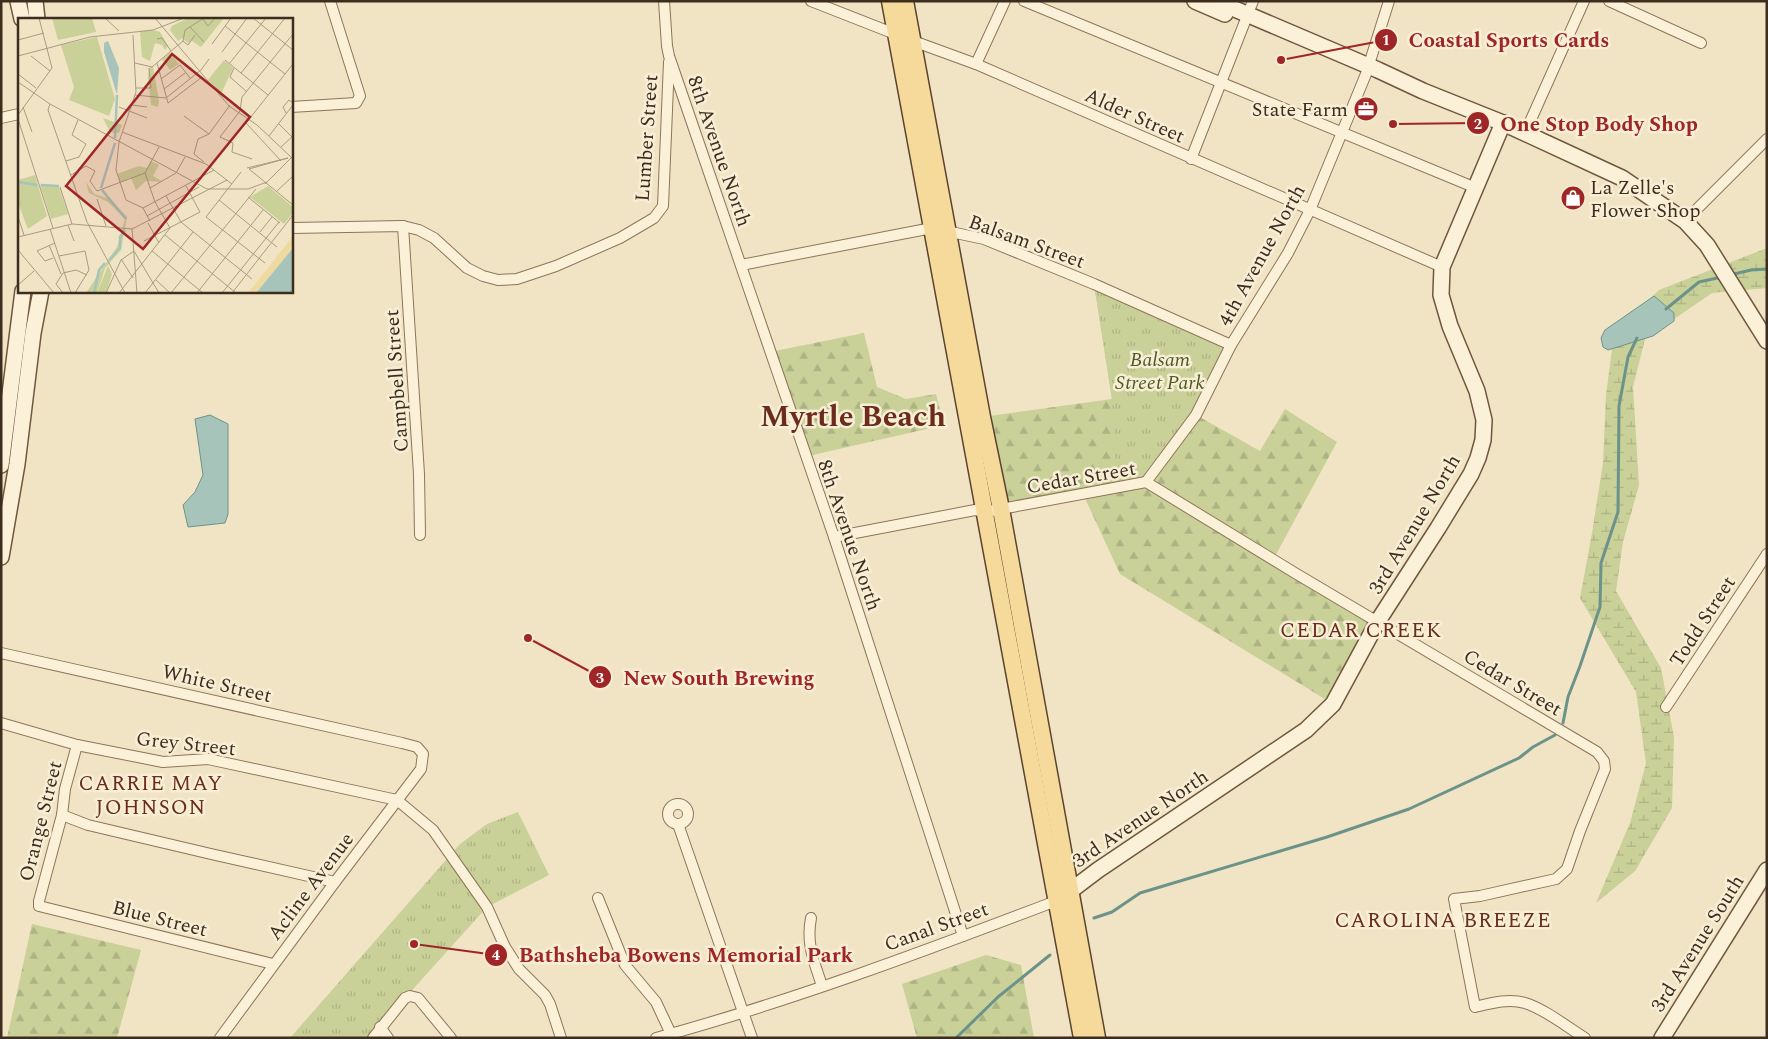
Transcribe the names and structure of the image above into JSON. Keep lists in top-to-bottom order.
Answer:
{
  "streets": {
    "main road": ["3rd Avenue North", "3rd Avenue South"],
    "street": [
      "Alder Street",
      "Lumber Street",
      "8th Avenue North",
      "Balsam Street",
      "4th Avenue North",
      "Campbell Street",
      "Cedar Street",
      "Todd Street",
      "White Street",
      "Grey Street",
      "Orange Street",
      "Acline Avenue",
      "Blue Street",
      "Canal Street"
    ]
  },
  "crossings": [
    ["Alder Street", "4th Avenue North"],
    ["Alder Street", "3rd Avenue North"],
    ["Lumber Street", "8th Avenue North"],
    ["Lumber Street", "Campbell Street"],
    ["8th Avenue North", "Balsam Street"],
    ["8th Avenue North", "Cedar Street"],
    ["8th Avenue North", "Canal Street"],
    ["Balsam Street", "4th Avenue North"],
    ["4th Avenue North", "Cedar Street"],
    ["Cedar Street", "3rd Avenue North"],
    ["3rd Avenue North", "Canal Street"],
    ["White Street", "Acline Avenue"],
    ["Grey Street", "Orange Street"],
    ["Grey Street", "Acline Avenue"],
    ["Orange Street", "Blue Street"],
    ["Acline Avenue", "Blue Street"]
  ],
  "districts": [
    "Myrtle Beach",
    "CEDAR CREEK",
    "CARRIE MAY JOHNSON",
    "CAROLINA BREEZE"
  ],
  "parks": ["Balsam Street Park"],
  "places": {
    "other": [
      "Coastal Sports Cards",
      "One Stop Body Shop",
      "New South Brewing",
      "Bathsheba Bowens Memorial Park"
    ],
    "office": ["State Farm"],
    "shop": ["La Zelle's Flower Shop"]
  }
}
